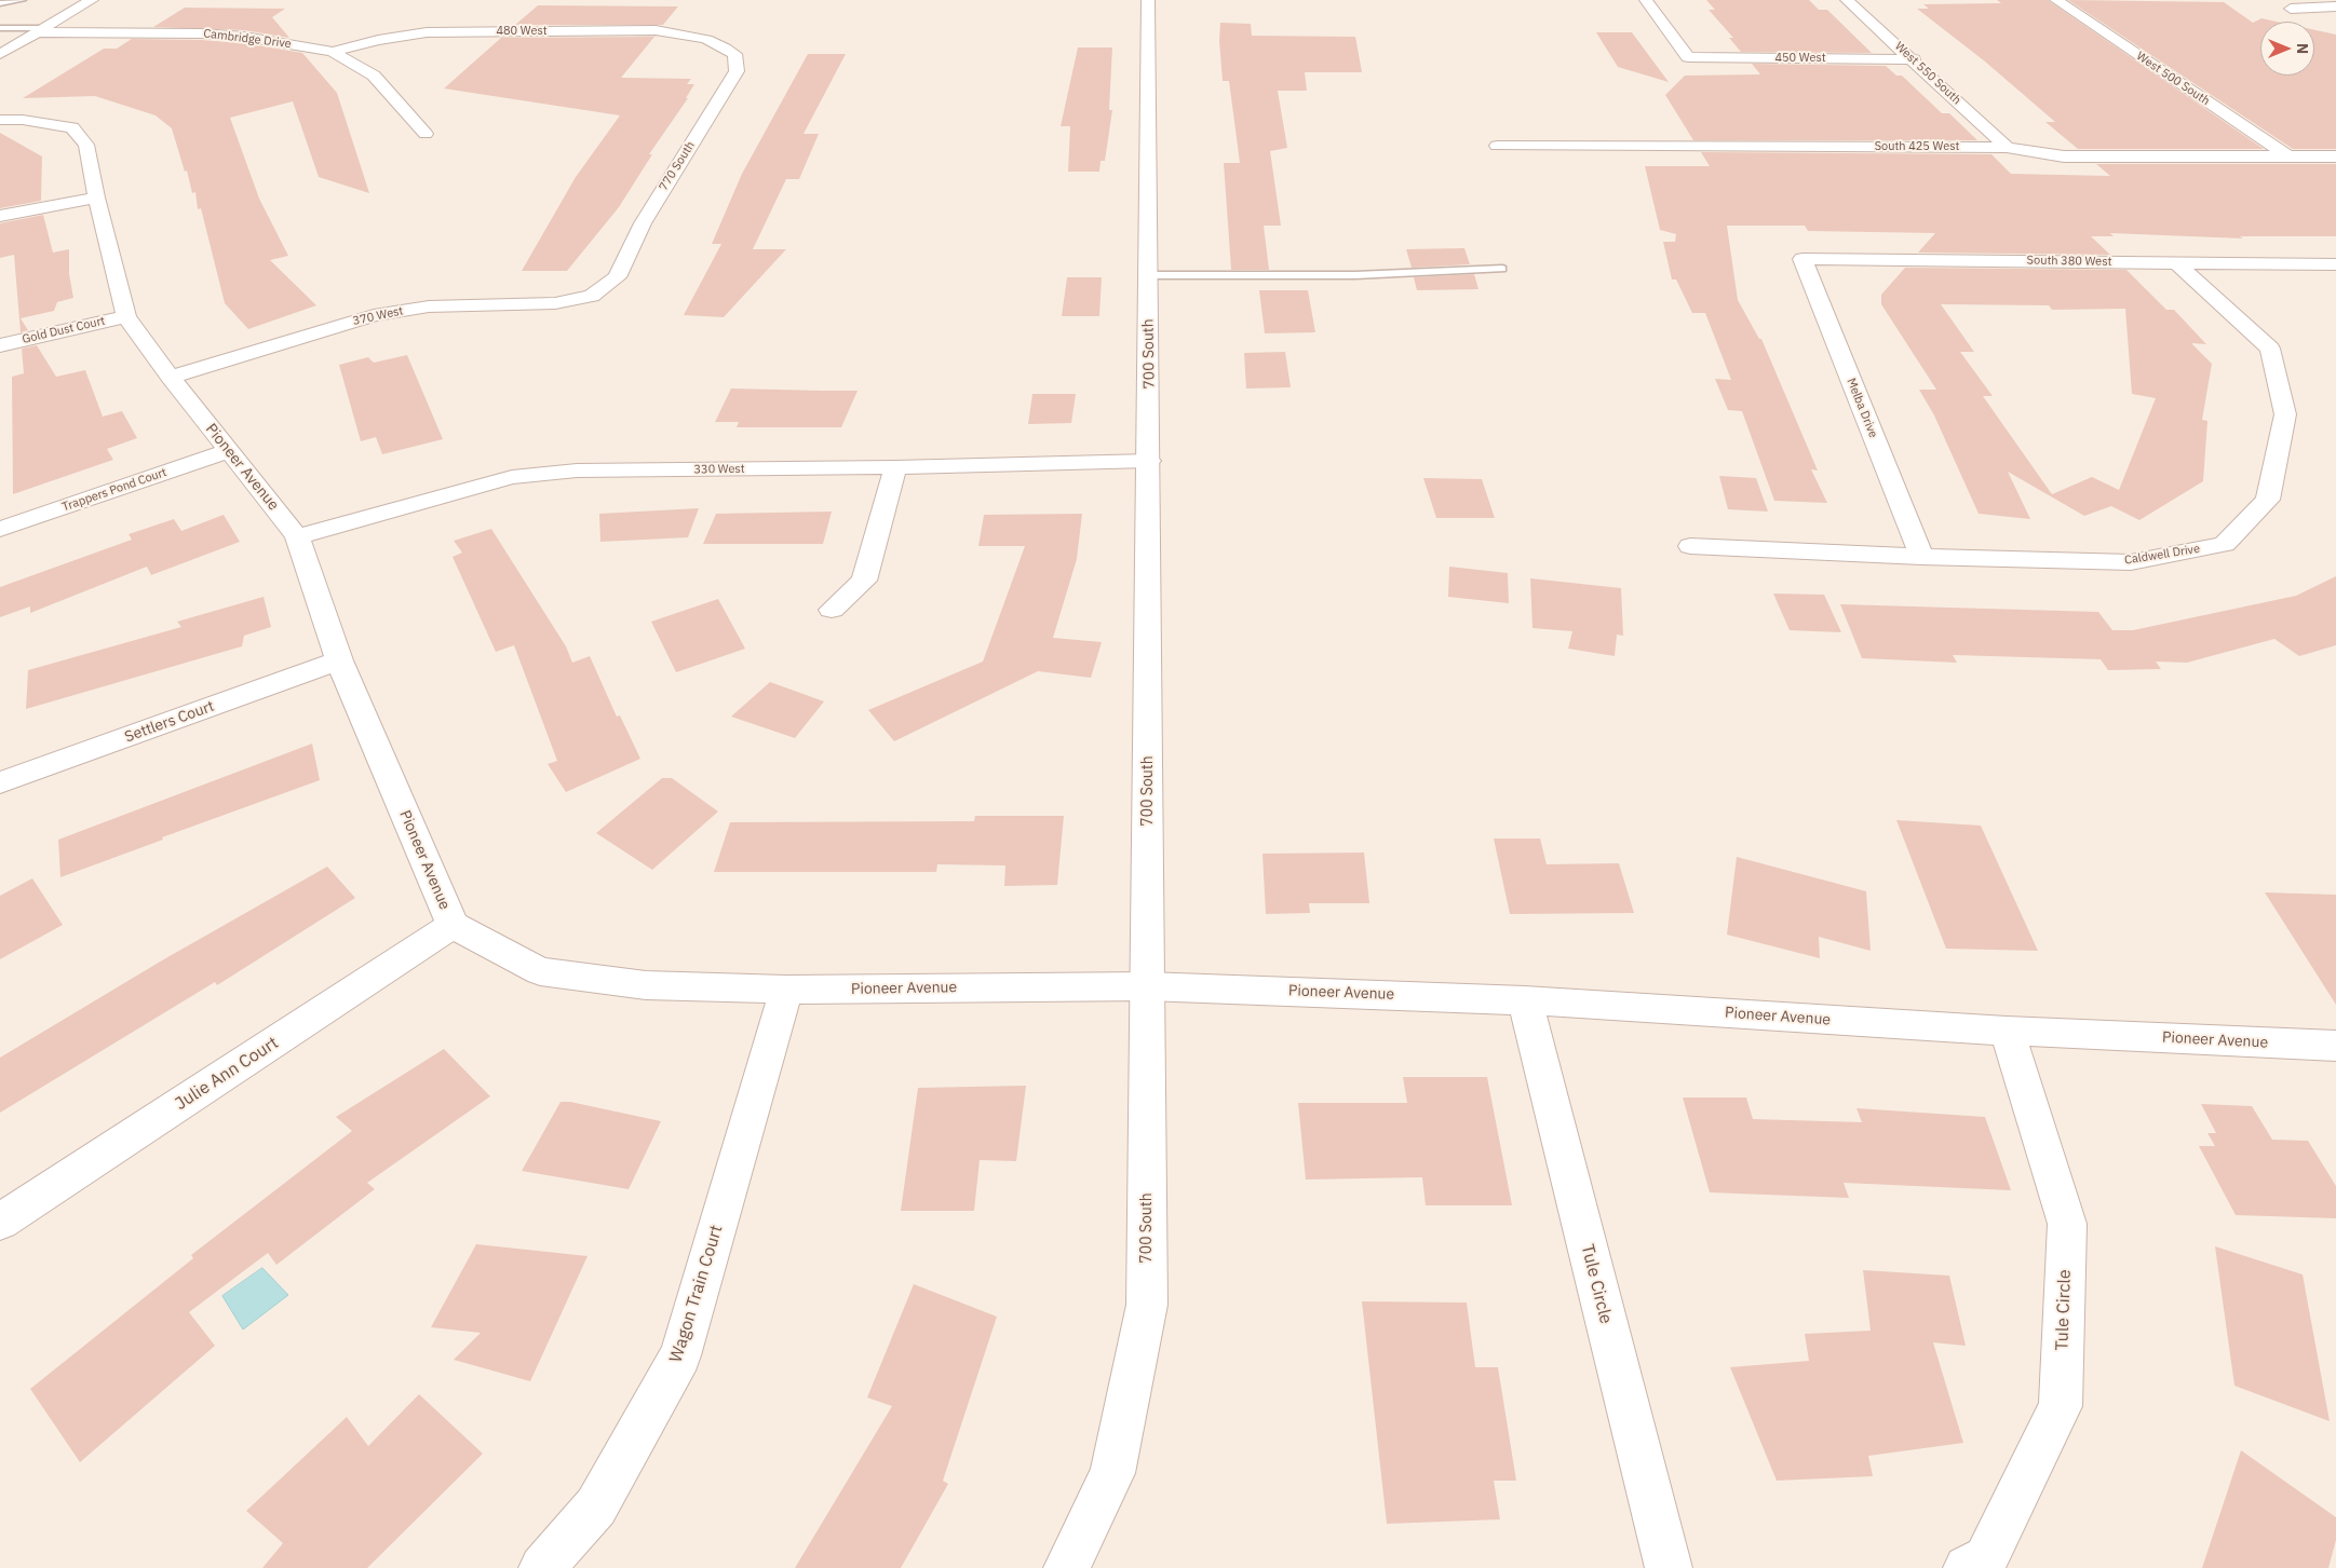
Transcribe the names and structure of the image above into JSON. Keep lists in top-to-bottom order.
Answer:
{
  "streets": {
    "street": [
      "480 West",
      "Cambridge Drive",
      "450 West",
      "West 550 South",
      "West 500 South",
      "South 425 West",
      "770 South",
      "South 380 West",
      "370 West",
      "Gold Dust Court",
      "700 South",
      "Melba Drive",
      "Pioneer Avenue",
      "330 West",
      "Trappers Pond Court",
      "Caldwell Drive",
      "Settlers Court",
      "Julie Ann Court",
      "Tule Circle",
      "Wagon Train Court"
    ]
  },
  "crossings": [
    ["480 West", "Cambridge Drive"],
    ["480 West", "770 South"],
    ["450 West", "West 550 South"],
    ["West 550 South", "South 425 West"],
    ["West 500 South", "South 425 West"],
    ["770 South", "370 West"],
    ["South 380 West", "Melba Drive"],
    ["South 380 West", "Caldwell Drive"],
    ["370 West", "Pioneer Avenue"],
    ["Gold Dust Court", "Pioneer Avenue"],
    ["700 South", "Pioneer Avenue"],
    ["700 South", "330 West"],
    ["Melba Drive", "Caldwell Drive"],
    ["Pioneer Avenue", "330 West"],
    ["Pioneer Avenue", "Trappers Pond Court"],
    ["Pioneer Avenue", "Settlers Court"],
    ["Pioneer Avenue", "Julie Ann Court"],
    ["Pioneer Avenue", "Tule Circle"],
    ["Pioneer Avenue", "Wagon Train Court"]
  ],
  "north": "right"
}
